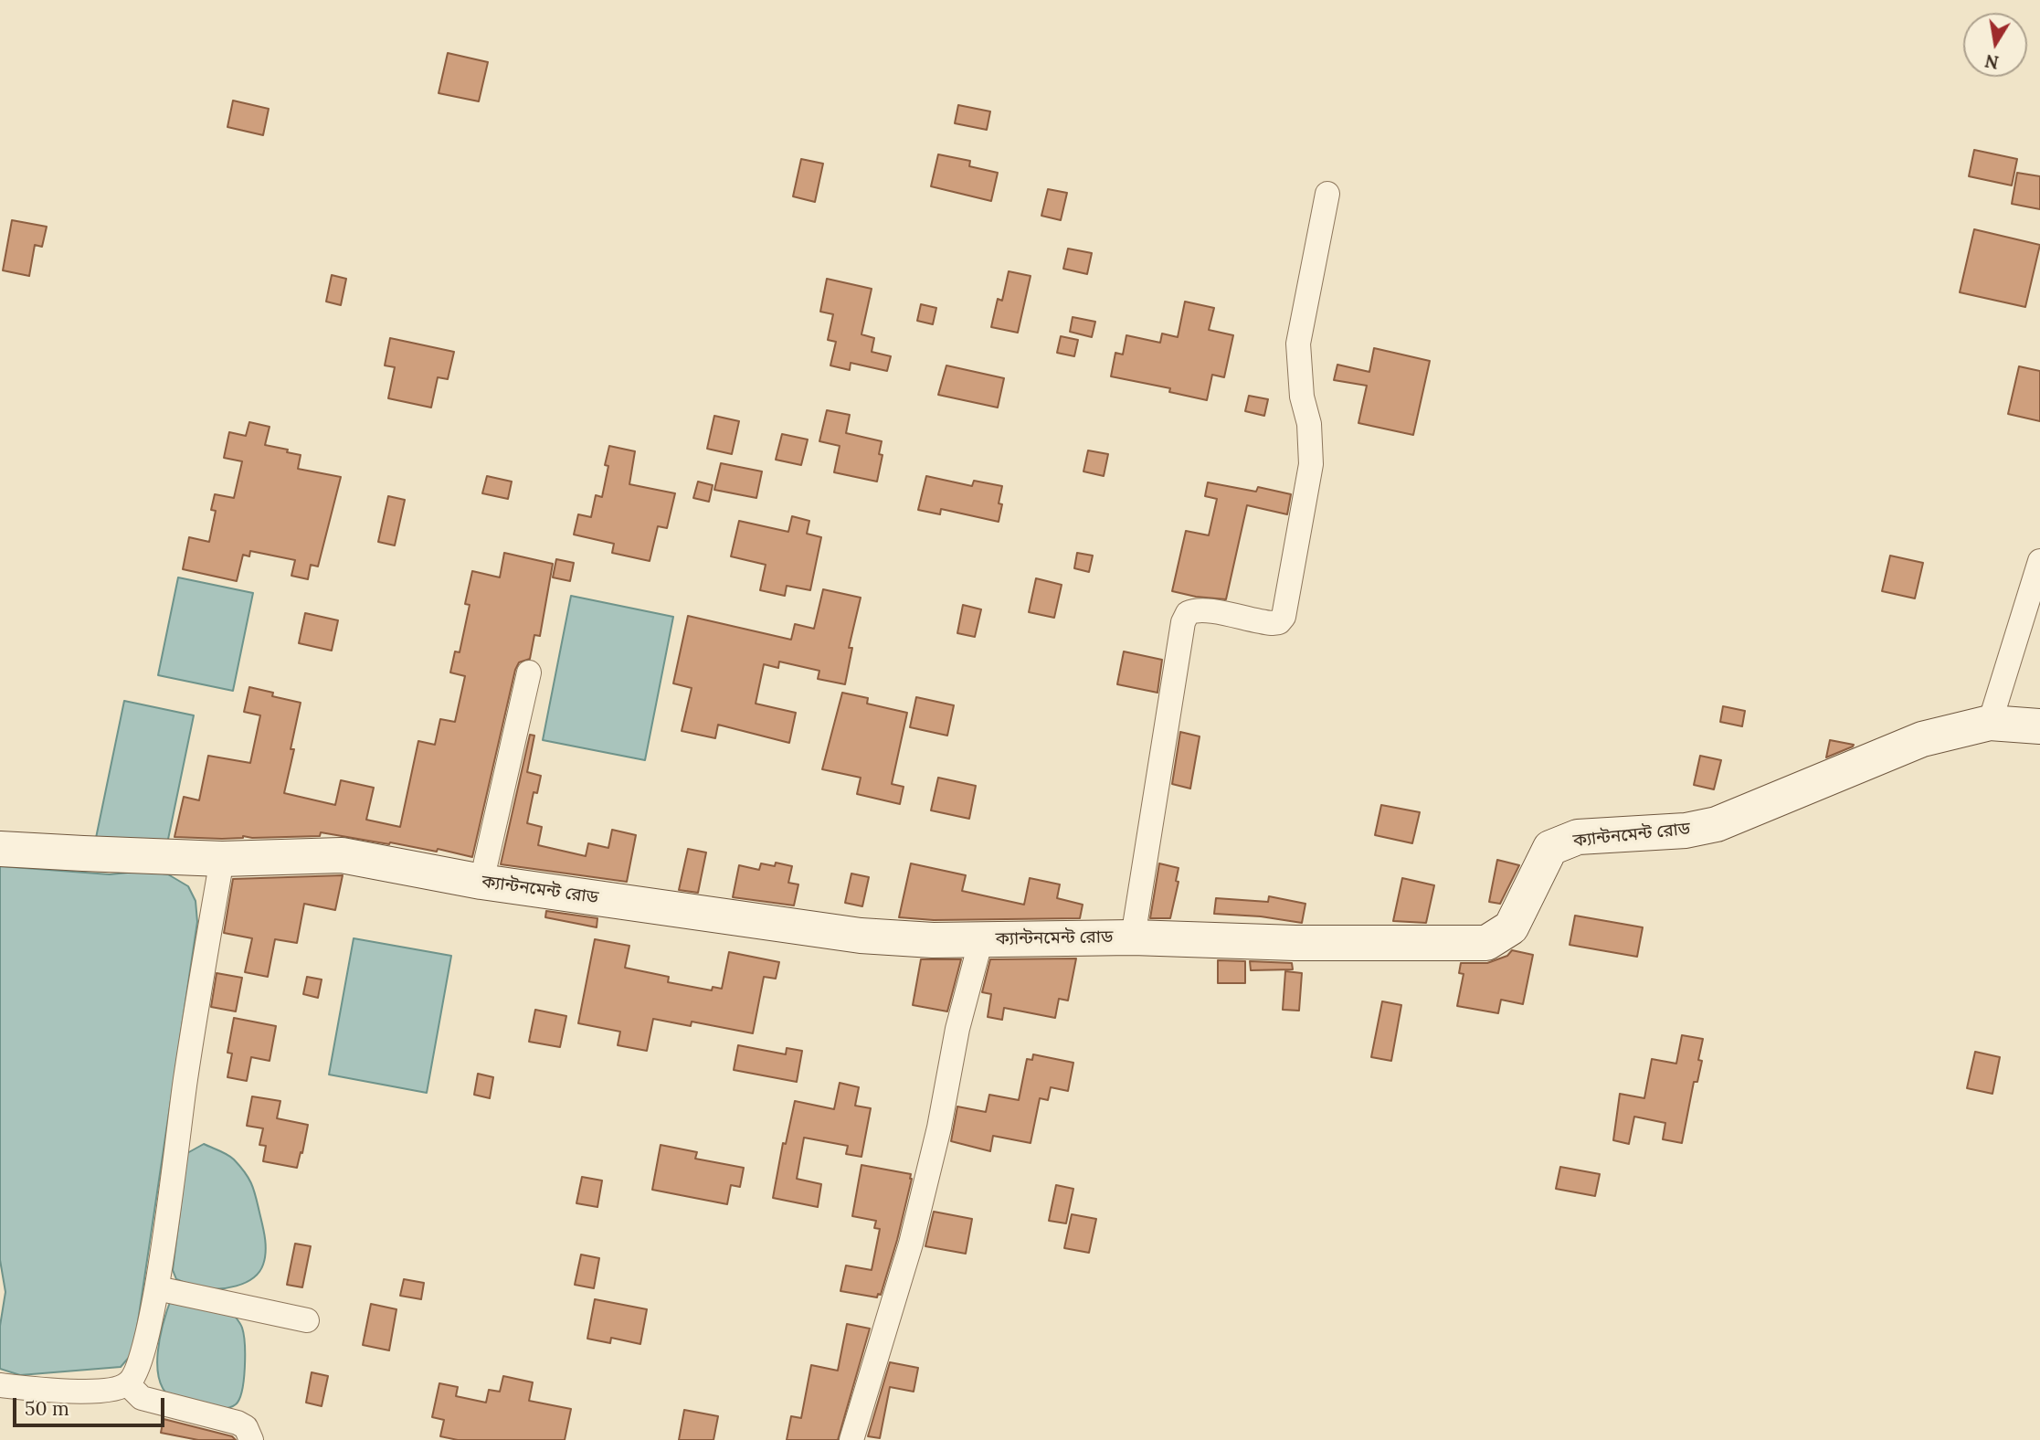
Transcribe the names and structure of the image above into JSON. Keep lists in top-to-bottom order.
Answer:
{
  "streets": {
    "main road": ["ক্যান্টনমেন্ট রোড"]
  },
  "scale_bar": "50 m",
  "north": "bottom"
}
